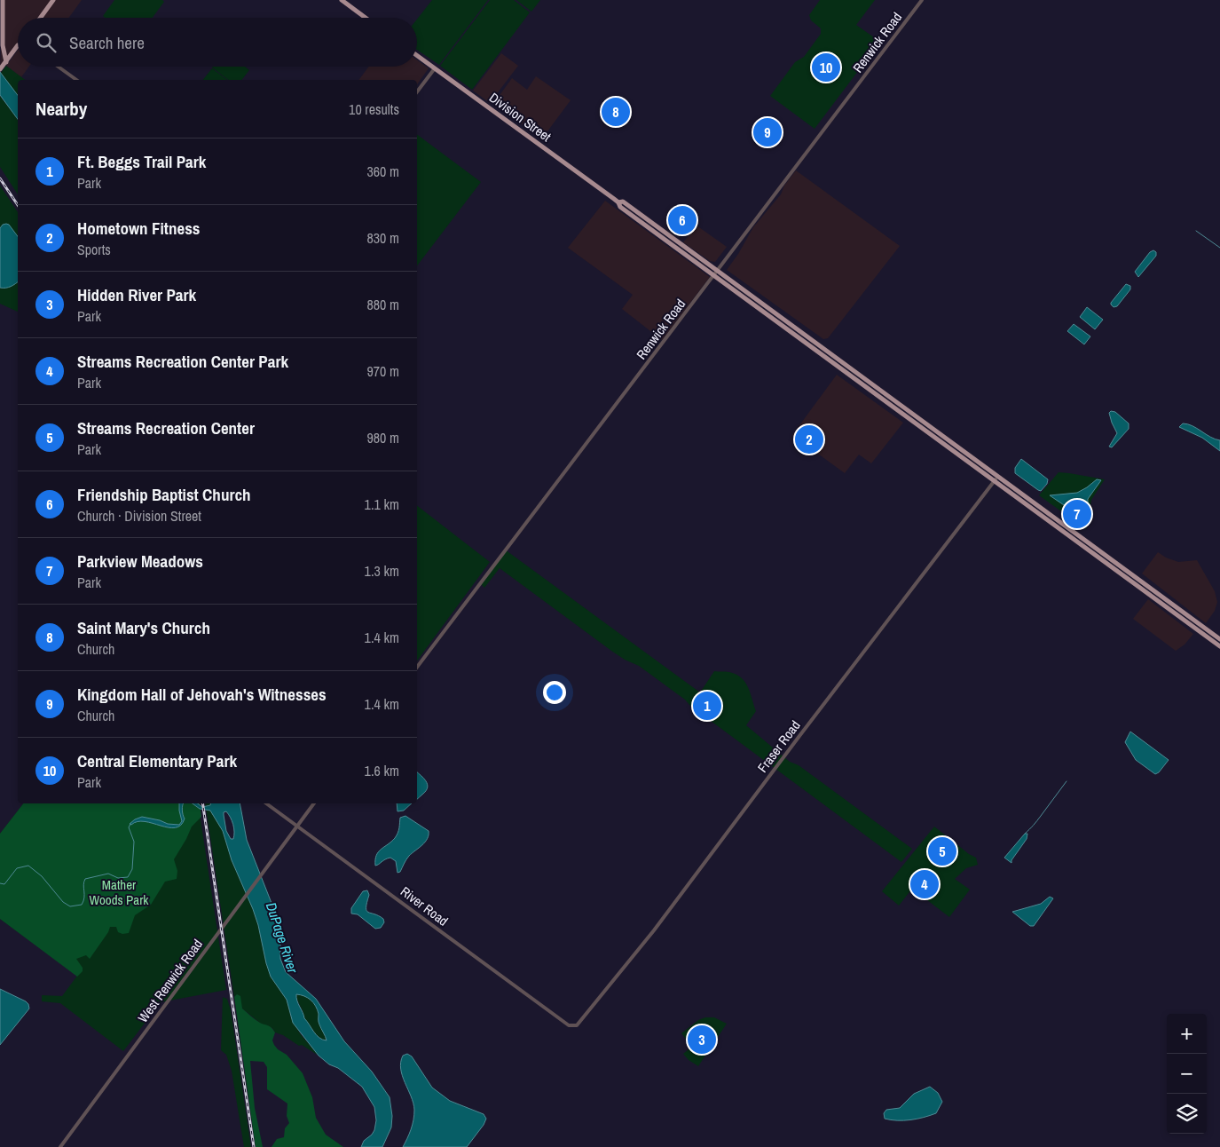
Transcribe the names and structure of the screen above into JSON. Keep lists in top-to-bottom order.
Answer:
{
  "streets": {
    "main road": ["Division Street"],
    "street": [
      "Renwick Road",
      "Fraser Road",
      "River Road",
      "West Renwick Road"
    ]
  },
  "crossings": [
    ["Renwick Road", "Division Street"],
    ["Division Street", "Fraser Road"],
    ["Fraser Road", "River Road"],
    ["River Road", "West Renwick Road"]
  ],
  "water": ["DuPage River"],
  "parks": ["Mather Woods Park"],
  "page": {
    "search": "Search here",
    "pins": [
      "10",
      "8",
      "9",
      "6",
      "2",
      "7",
      "1",
      "5",
      "4",
      "3"
    ],
    "heading": ["Nearby", "10 results"],
    "list": [
      {
        "mark": "1",
        "name": "Ft. Beggs Trail Park",
        "note": "Park",
        "value": "360 m"
      },
      {
        "mark": "2",
        "name": "Hometown Fitness",
        "note": "Sports",
        "value": "830 m"
      },
      {
        "mark": "3",
        "name": "Hidden River Park",
        "note": "Park",
        "value": "880 m"
      },
      {
        "mark": "4",
        "name": "Streams Recreation Center Park",
        "note": "Park",
        "value": "970 m"
      },
      {
        "mark": "5",
        "name": "Streams Recreation Center",
        "note": "Park",
        "value": "980 m"
      },
      {
        "mark": "6",
        "name": "Friendship Baptist Church",
        "note": "Church · Division Street",
        "value": "1.1 km"
      },
      {
        "mark": "7",
        "name": "Parkview Meadows",
        "note": "Park",
        "value": "1.3 km"
      },
      {
        "mark": "8",
        "name": "Saint Mary's Church",
        "note": "Church",
        "value": "1.4 km"
      },
      {
        "mark": "9",
        "name": "Kingdom Hall of Jehovah's Witnesses",
        "note": "Church",
        "value": "1.4 km"
      },
      {
        "mark": "10",
        "name": "Central Elementary Park",
        "note": "Park",
        "value": "1.6 km"
      }
    ],
    "map_buttons": ["+", "−"]
  }
}
